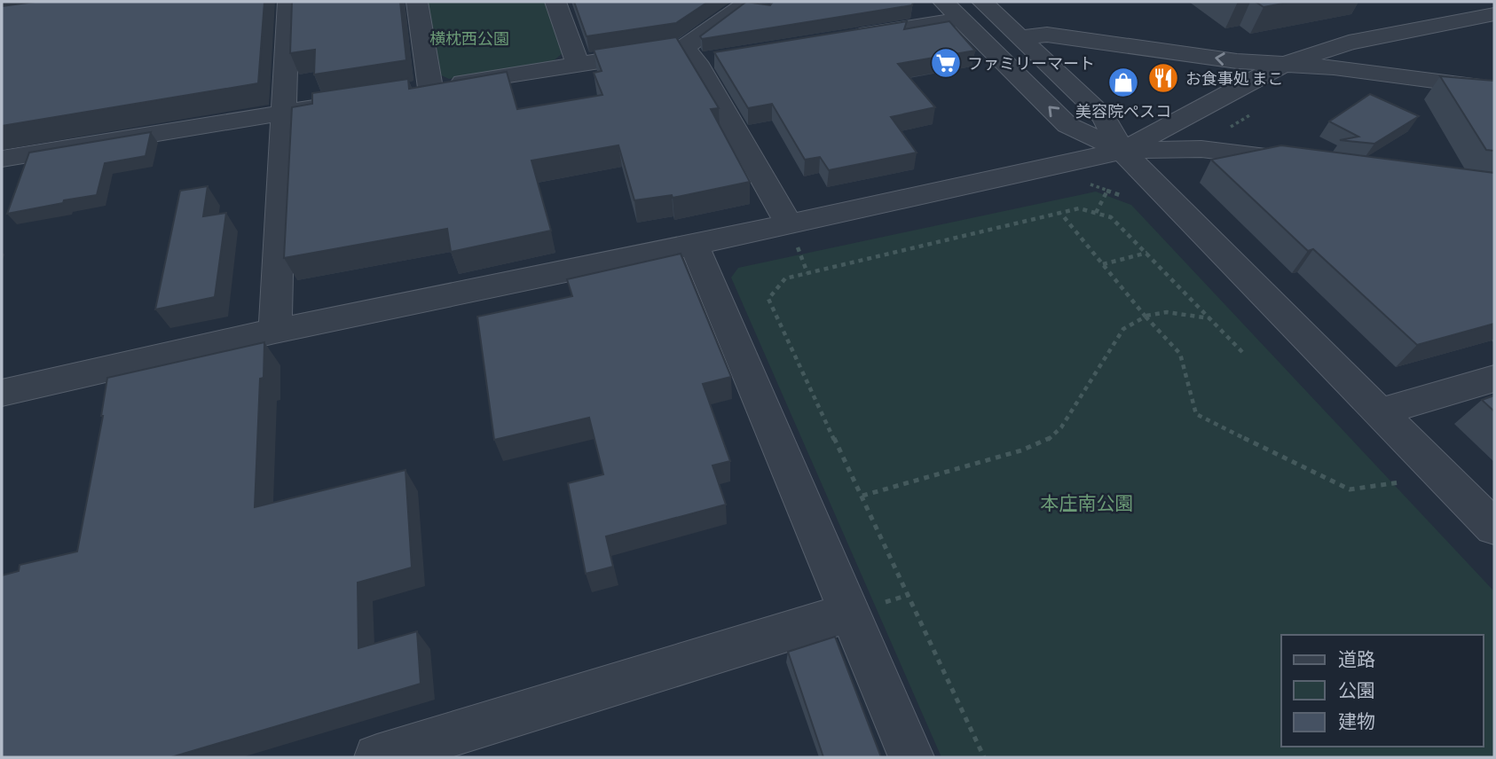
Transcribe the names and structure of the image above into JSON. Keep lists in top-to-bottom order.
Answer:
{
  "parks": ["横枕西公園", "本庄南公園"],
  "places": {
    "supermarket": ["ファミリーマート"],
    "restaurant": ["お食事処 まこ"],
    "shop": ["美容院ぺスコ"]
  },
  "legend": ["道路", "公園", "建物"]
}
